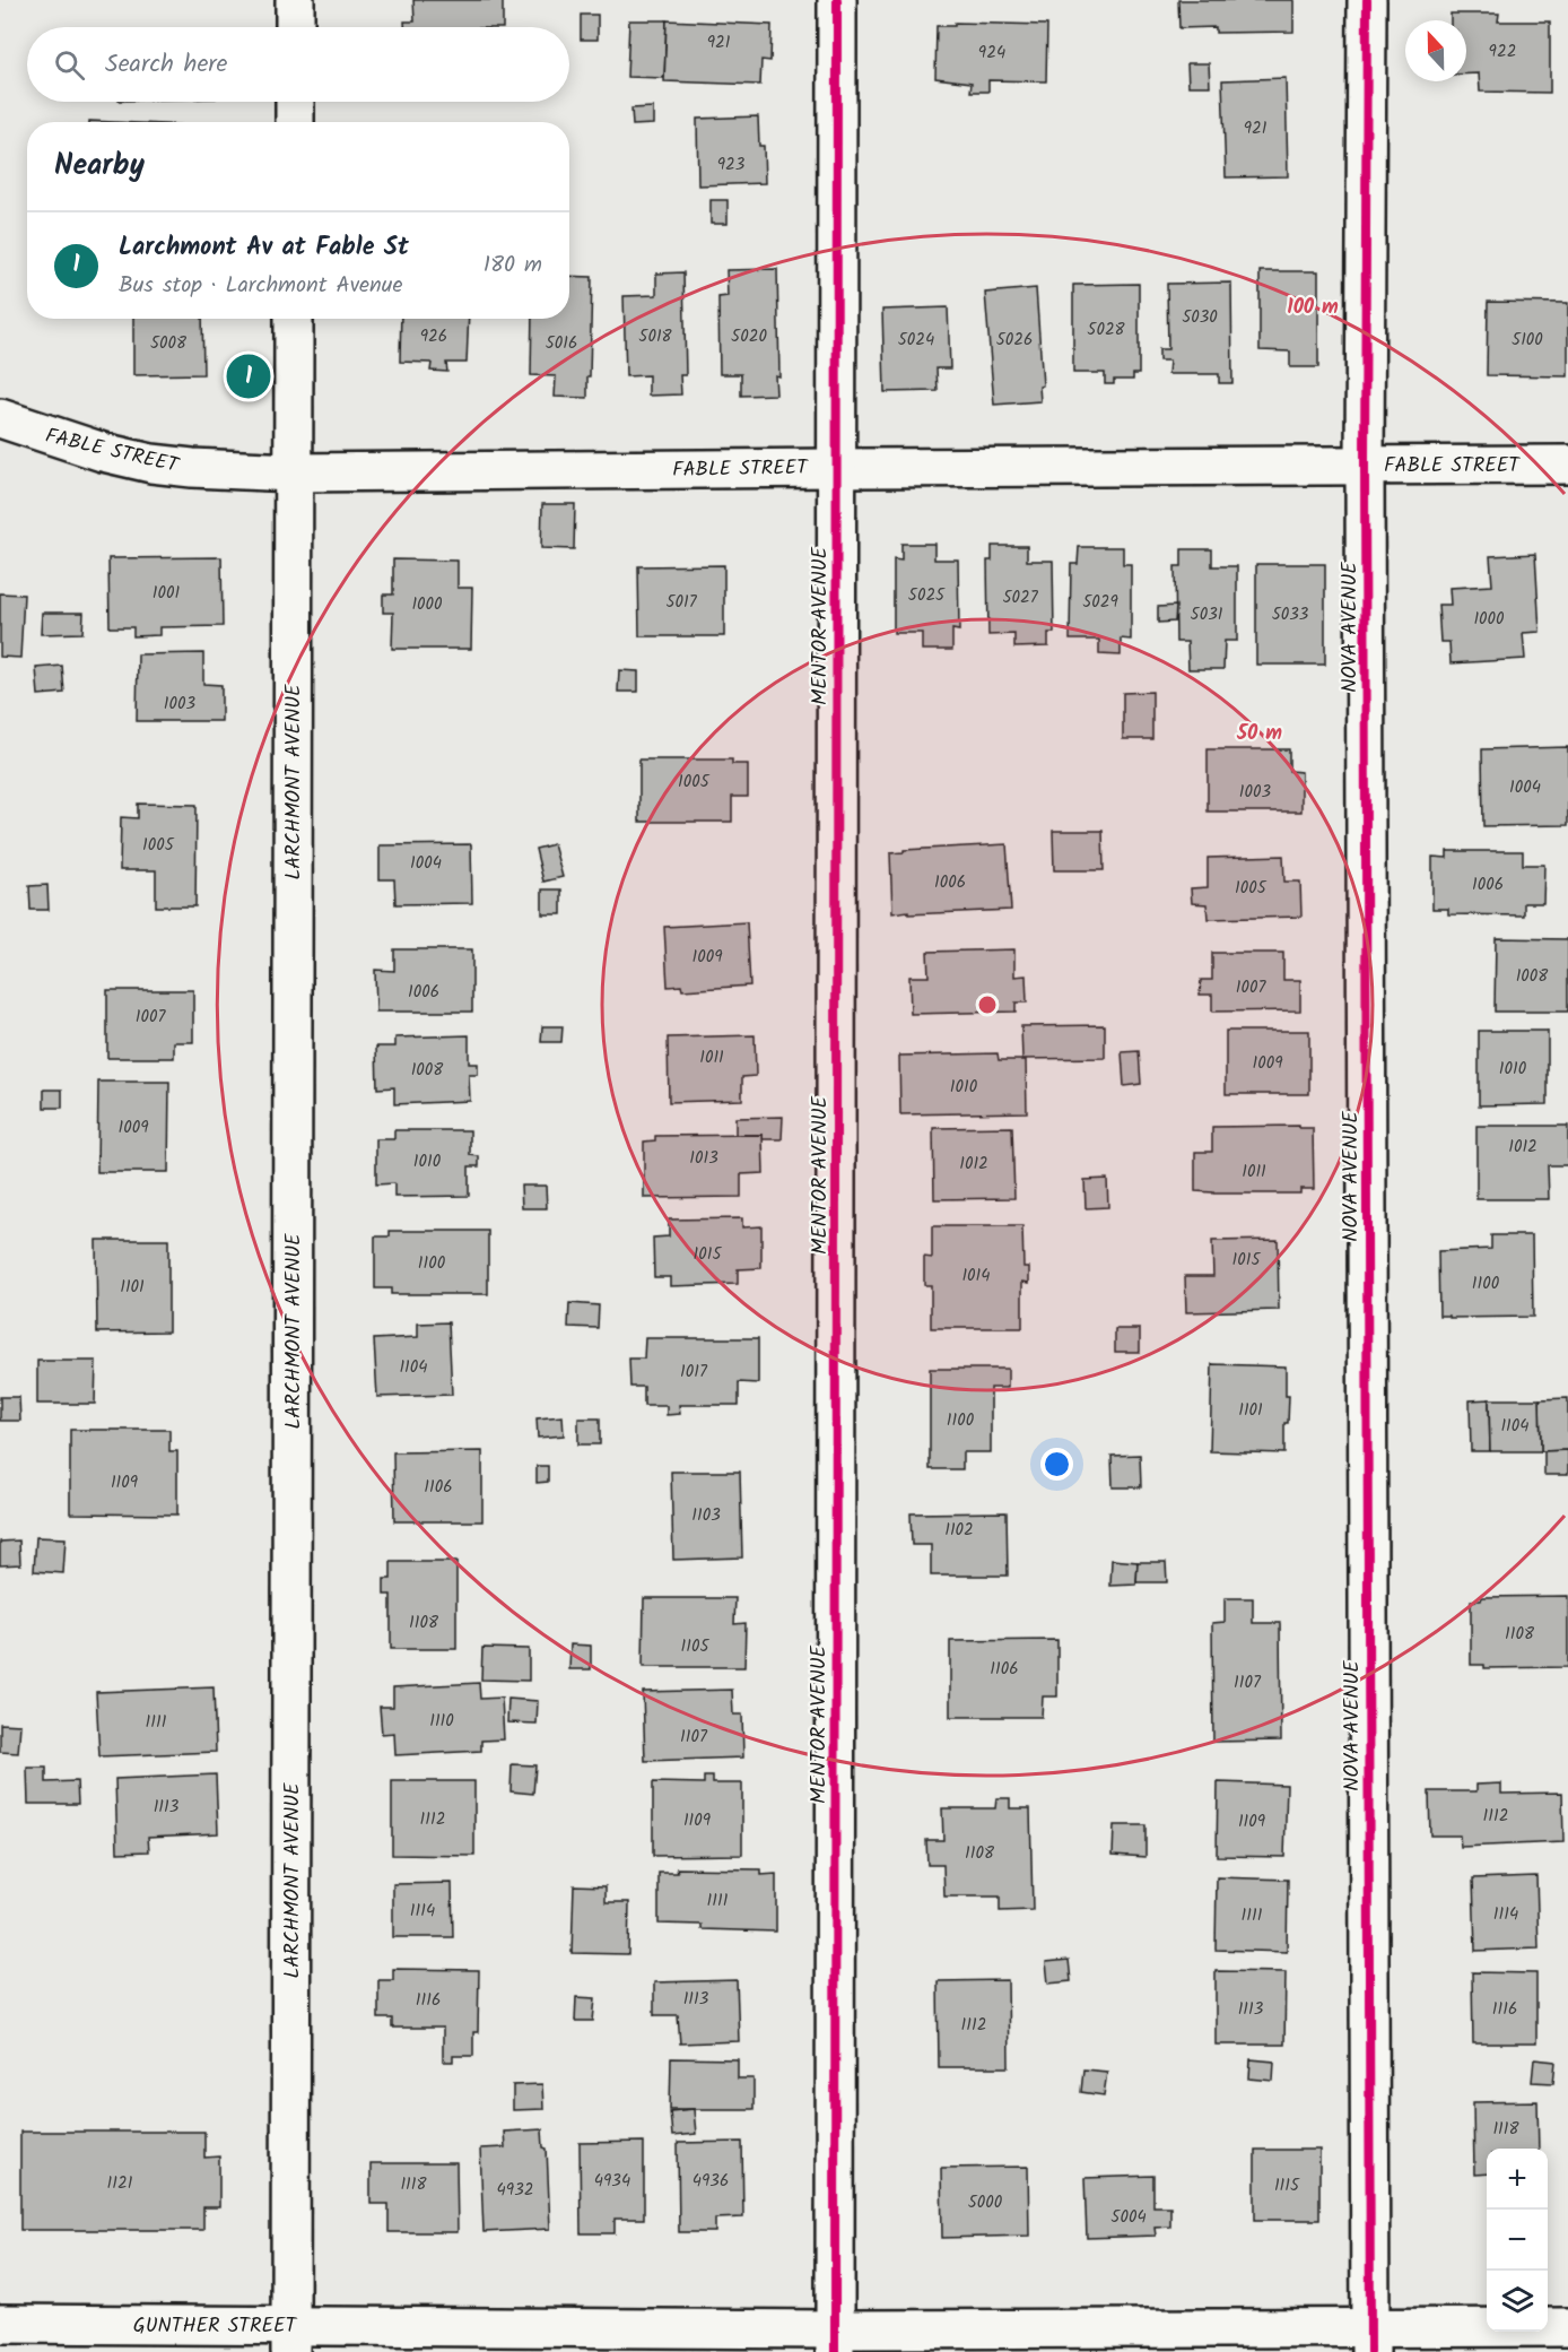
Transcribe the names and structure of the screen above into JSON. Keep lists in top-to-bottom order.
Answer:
{
  "streets": {
    "street": [
      "FABLE STREET",
      "MENTOR AVENUE",
      "NOVA AVENUE",
      "LARCHMONT AVENUE",
      "GUNTHER STREET"
    ]
  },
  "crossings": [
    ["FABLE STREET", "MENTOR AVENUE"],
    ["FABLE STREET", "NOVA AVENUE"],
    ["FABLE STREET", "LARCHMONT AVENUE"],
    ["MENTOR AVENUE", "GUNTHER STREET"],
    ["NOVA AVENUE", "GUNTHER STREET"],
    ["LARCHMONT AVENUE", "GUNTHER STREET"]
  ],
  "house_numbers": [
    "921",
    "922",
    "924",
    "921",
    "923",
    "5030",
    "5028",
    "926",
    "5018",
    "5020",
    "5024",
    "5026",
    "5100",
    "5008",
    "5016",
    "1001",
    "5025",
    "5027",
    "5017",
    "5029",
    "1000",
    "5031",
    "5033",
    "1000",
    "1003",
    "1005",
    "1004",
    "1003",
    "1005",
    "1004",
    "1006",
    "1006",
    "1005",
    "1009",
    "1008",
    "1007",
    "1006",
    "1007",
    "1011",
    "1009",
    "1010",
    "1008",
    "1010",
    "1009",
    "1012",
    "1013",
    "1010",
    "1012",
    "1011",
    "1015",
    "1015",
    "1100",
    "1014",
    "1100",
    "1101",
    "1104",
    "1017",
    "1101",
    "1100",
    "1104",
    "1109",
    "1106",
    "1103",
    "1102",
    "1108",
    "1108",
    "1105",
    "1106",
    "1107",
    "1110",
    "1111",
    "1107",
    "1113",
    "1112",
    "1112",
    "1109",
    "1109",
    "1108",
    "1111",
    "1114",
    "1114",
    "1111",
    "1113",
    "1116",
    "1113",
    "1116",
    "1112",
    "1118",
    "4934",
    "4936",
    "1121",
    "1118",
    "1115",
    "4932",
    "5000",
    "5004"
  ],
  "north": "top",
  "page": {
    "search": "Search here",
    "heading": "Nearby",
    "list": [
      {
        "mark": "1",
        "name": "Larchmont Av at Fable St",
        "note": "Bus stop · Larchmont Avenue",
        "value": "180 m"
      }
    ],
    "pins": "1",
    "map_buttons": ["+", "−"]
  },
  "rings": ["100 m", "50 m"]
}
